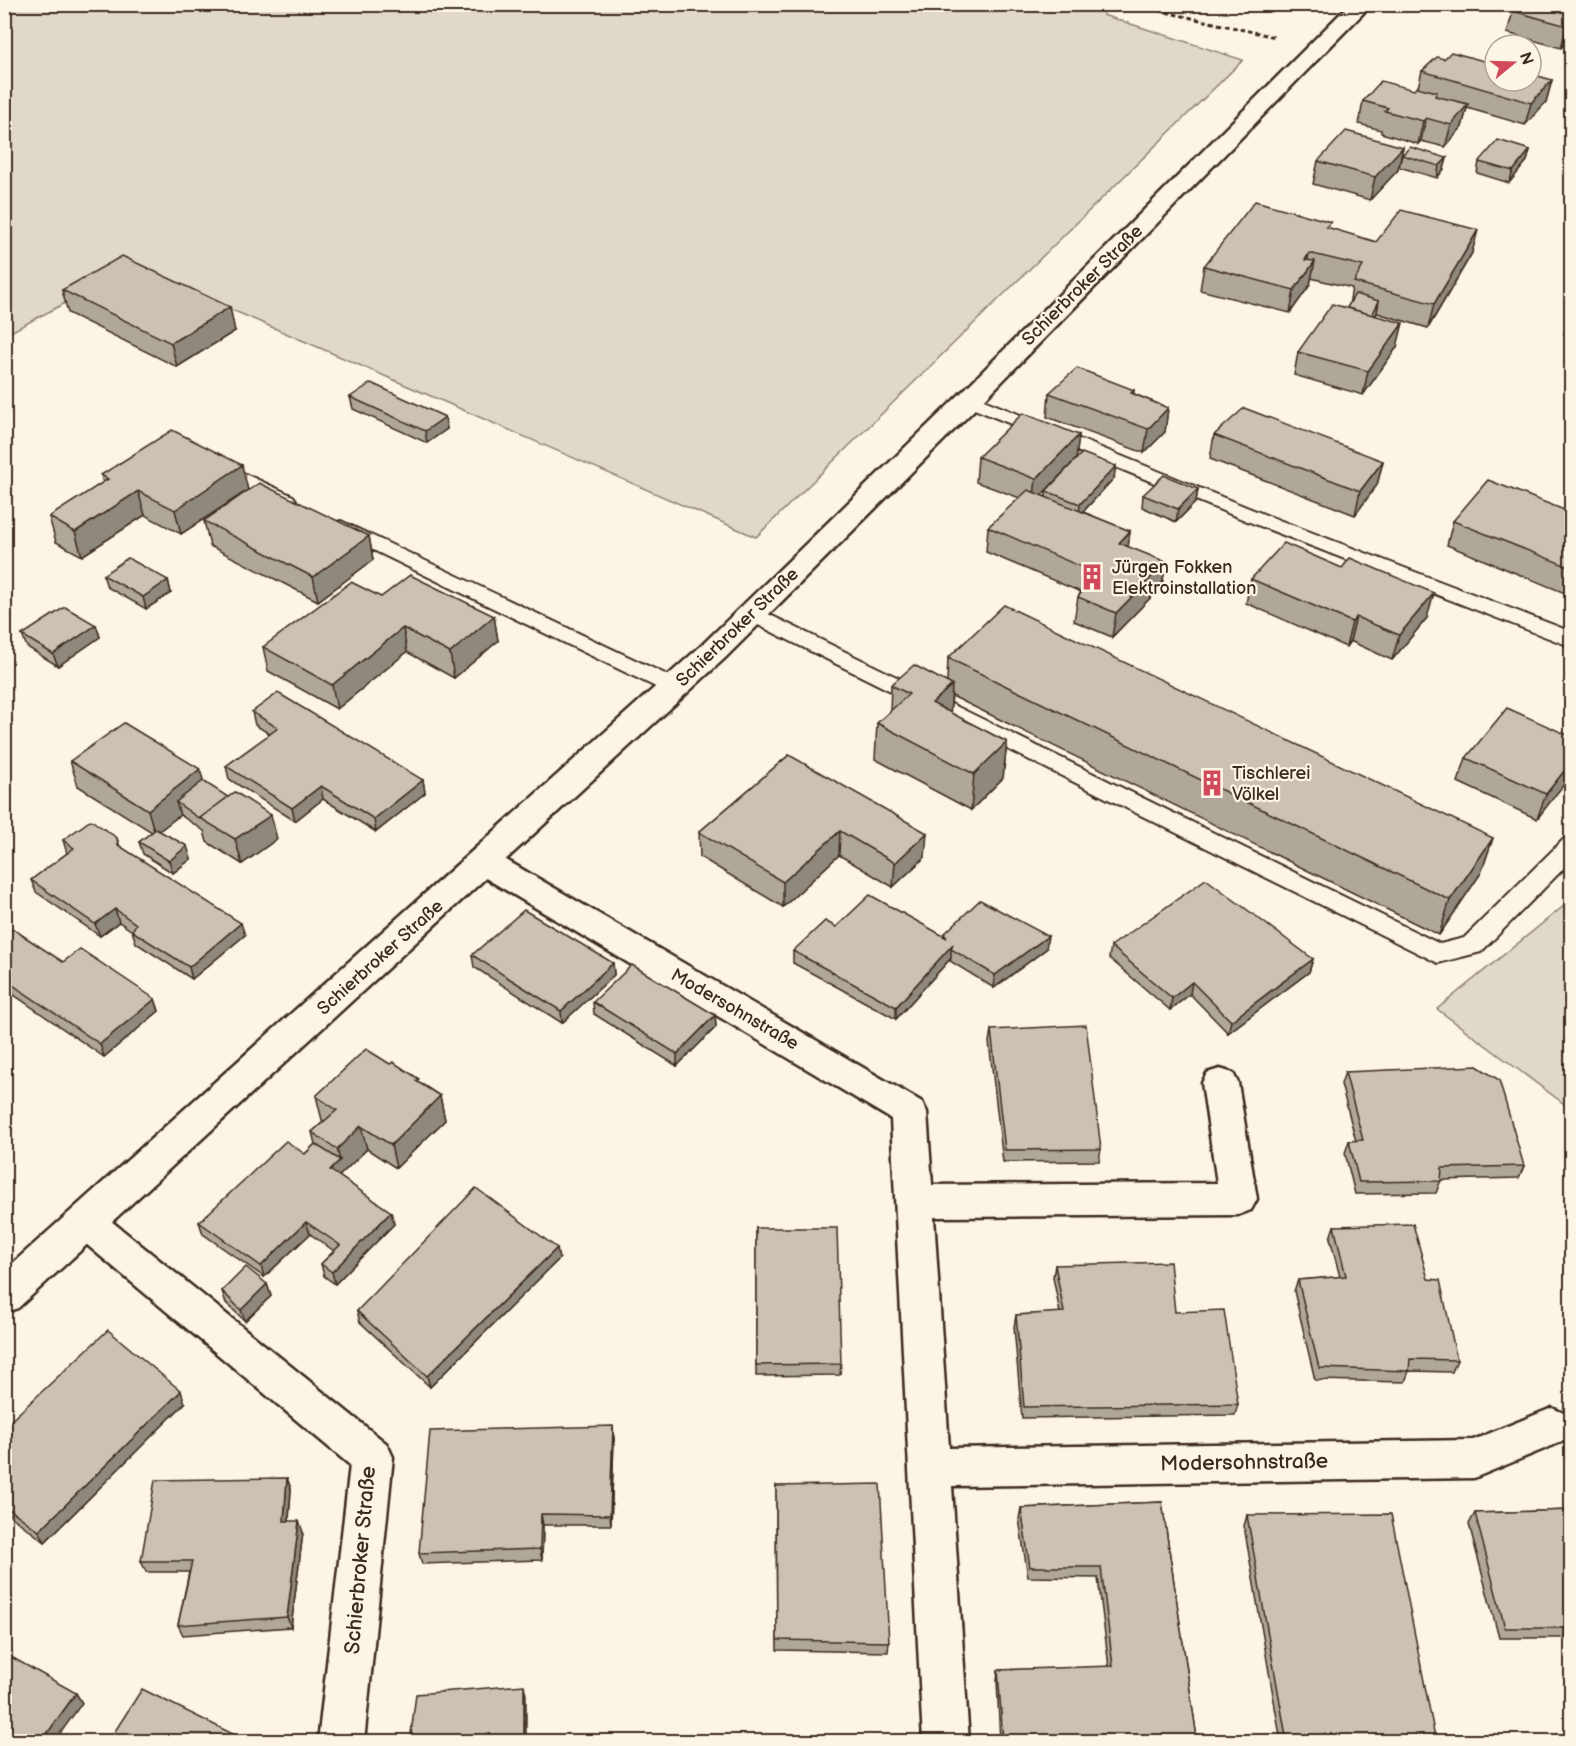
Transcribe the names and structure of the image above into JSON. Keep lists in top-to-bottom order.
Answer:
{
  "streets": {
    "main road": ["Schierbroker Straße", "Modersohnstraße"]
  },
  "crossings": [
    ["Schierbroker Straße", "Modersohnstraße"]
  ],
  "places": {
    "building": ["Jürgen Fokken Elektroinstallation", "Tischlerei Völkel"]
  },
  "north": "right"
}
